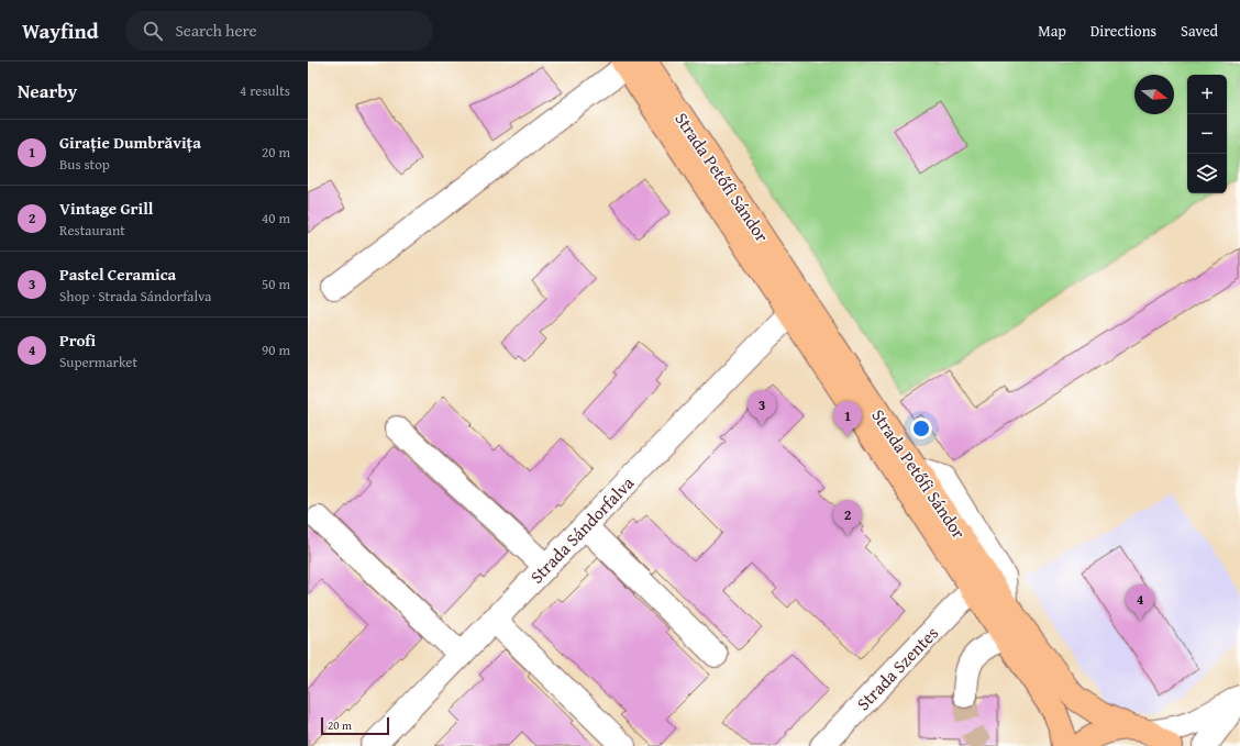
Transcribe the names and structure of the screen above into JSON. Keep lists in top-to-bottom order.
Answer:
{
  "streets": {
    "main road": ["Strada Petőfi Sándor"],
    "street": ["Strada Sándorfalva", "Strada Szentes"]
  },
  "crossings": [
    ["Strada Petőfi Sándor", "Strada Sándorfalva"],
    ["Strada Petőfi Sándor", "Strada Szentes"]
  ],
  "scale_bar": "20 m",
  "north": "right",
  "page": {
    "header": "Wayfind",
    "search": "Search here",
    "nav": ["Map", "Directions", "Saved"],
    "heading": ["Nearby", "4 results"],
    "map_buttons": ["+", "−"],
    "list": [
      {
        "mark": "1",
        "name": "Girație Dumbrăvița",
        "note": "Bus stop",
        "value": "20 m"
      },
      {
        "mark": "2",
        "name": "Vintage Grill",
        "note": "Restaurant",
        "value": "40 m"
      },
      {
        "mark": "3",
        "name": "Pastel Ceramica",
        "note": "Shop · Strada Sándorfalva",
        "value": "50 m"
      },
      {
        "mark": "4",
        "name": "Profi",
        "note": "Supermarket",
        "value": "90 m"
      }
    ],
    "pins": [
      "3",
      "1",
      "2",
      "4"
    ],
    "scale": "20 m"
  }
}
